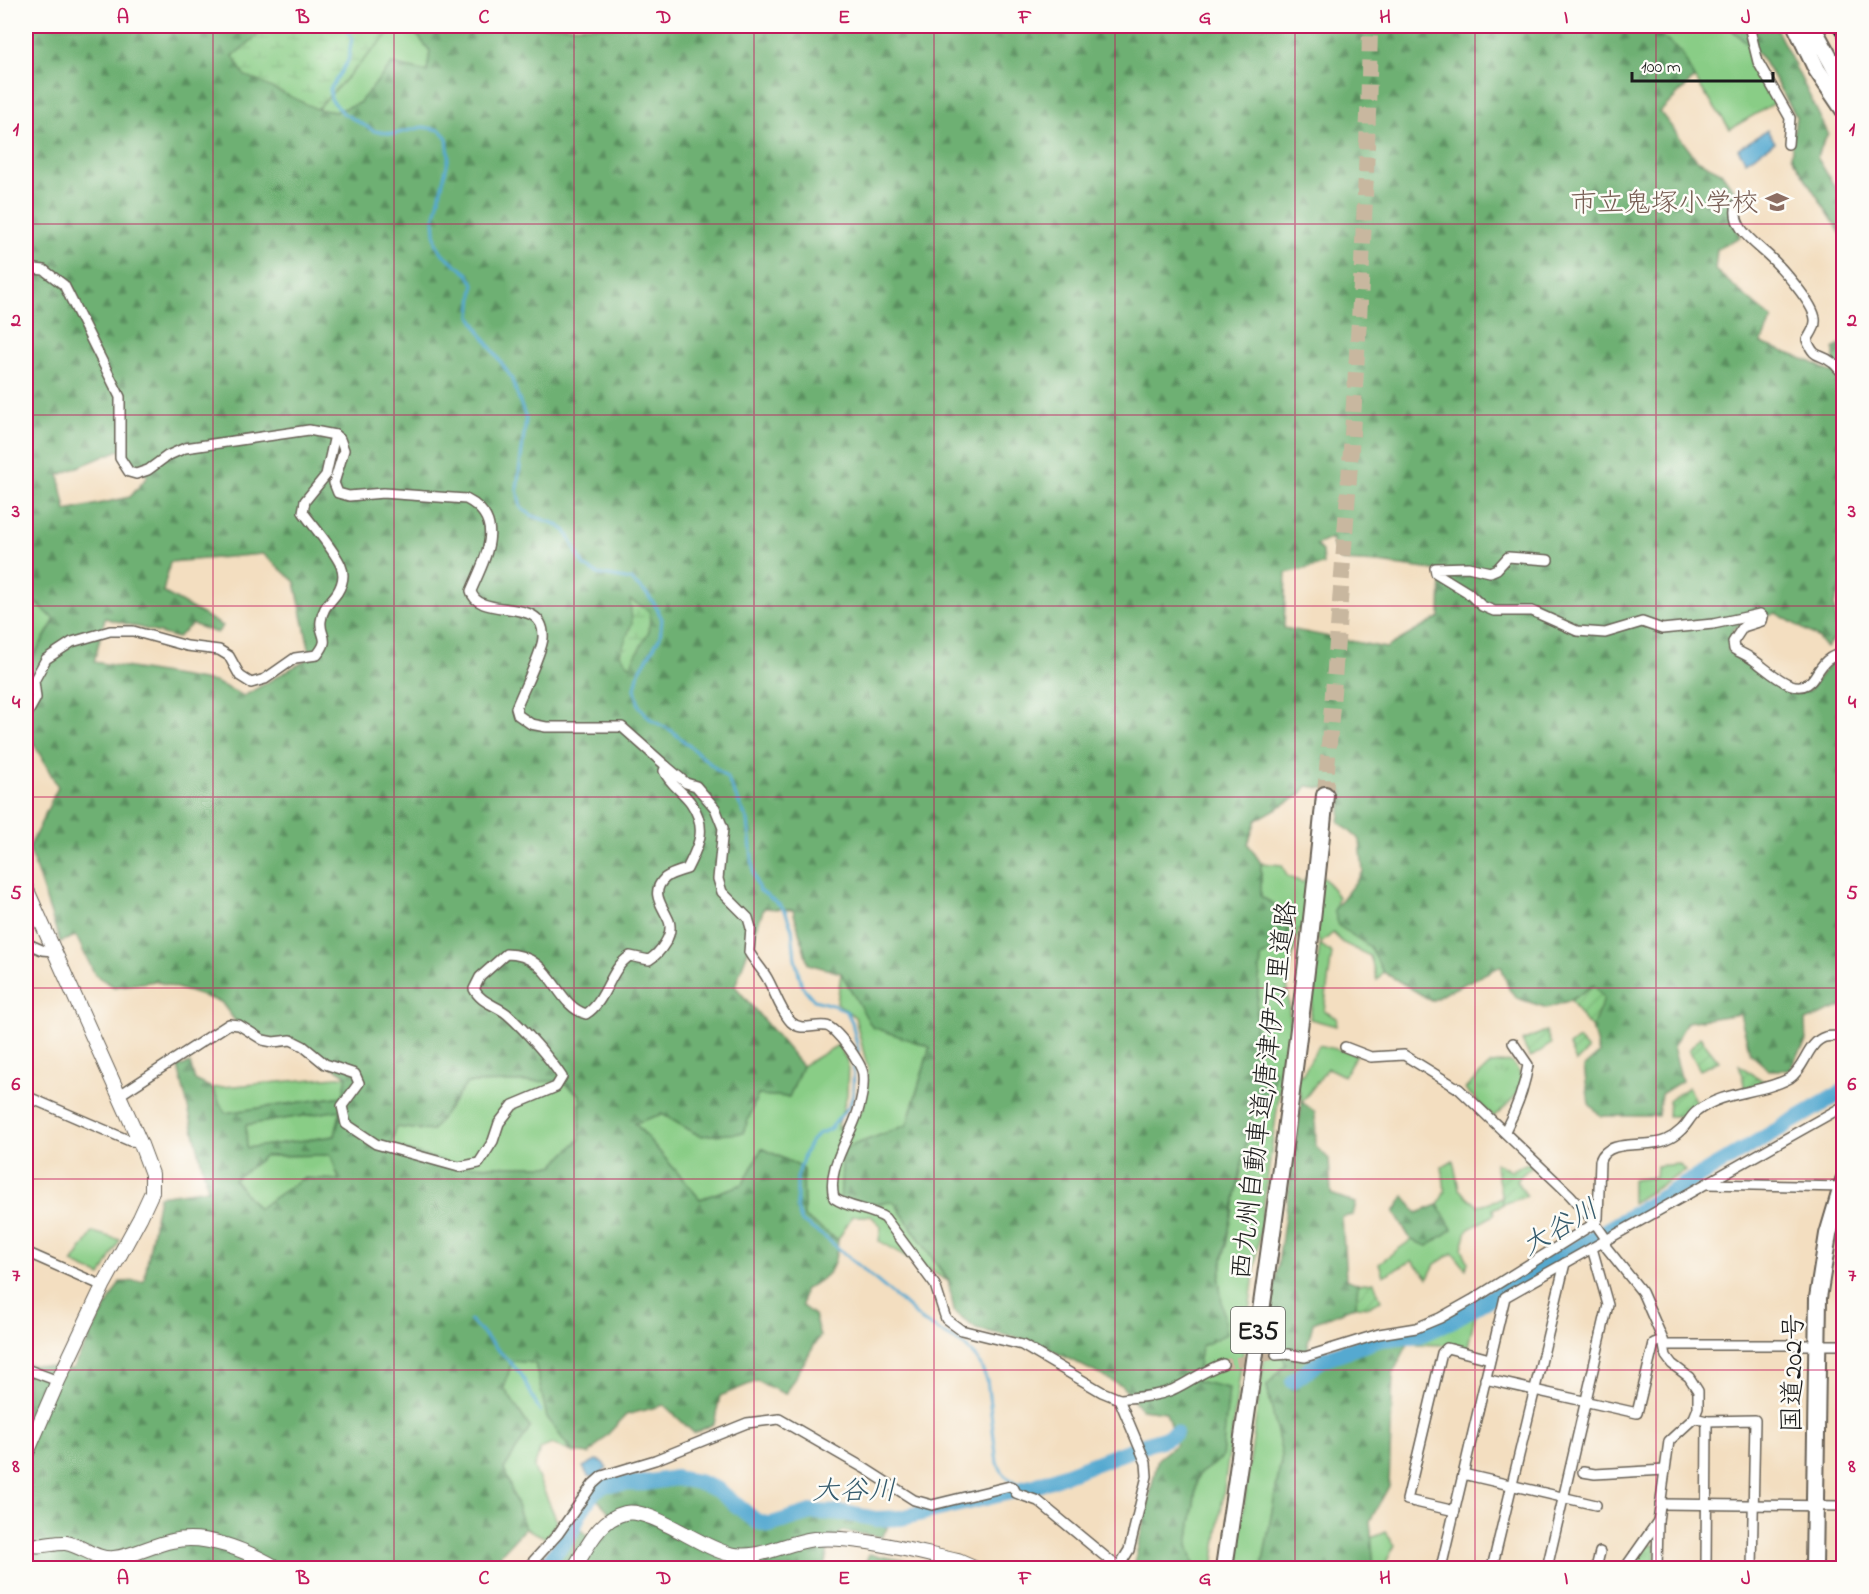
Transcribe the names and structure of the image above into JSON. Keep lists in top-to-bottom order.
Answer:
{
  "streets": {
    "highway": ["西九州自動車道;唐津伊万里道路", "E35", "国道202号"]
  },
  "water": ["大谷川"],
  "places": {
    "school or university": ["市立鬼塚小学校"]
  },
  "scale_bar": "100 m",
  "grid": {
    "columns": [
      "A",
      "B",
      "C",
      "D",
      "E",
      "F",
      "G",
      "H",
      "I",
      "J"
    ],
    "rows": [
      "1",
      "2",
      "3",
      "4",
      "5",
      "6",
      "7",
      "8"
    ]
  }
}
